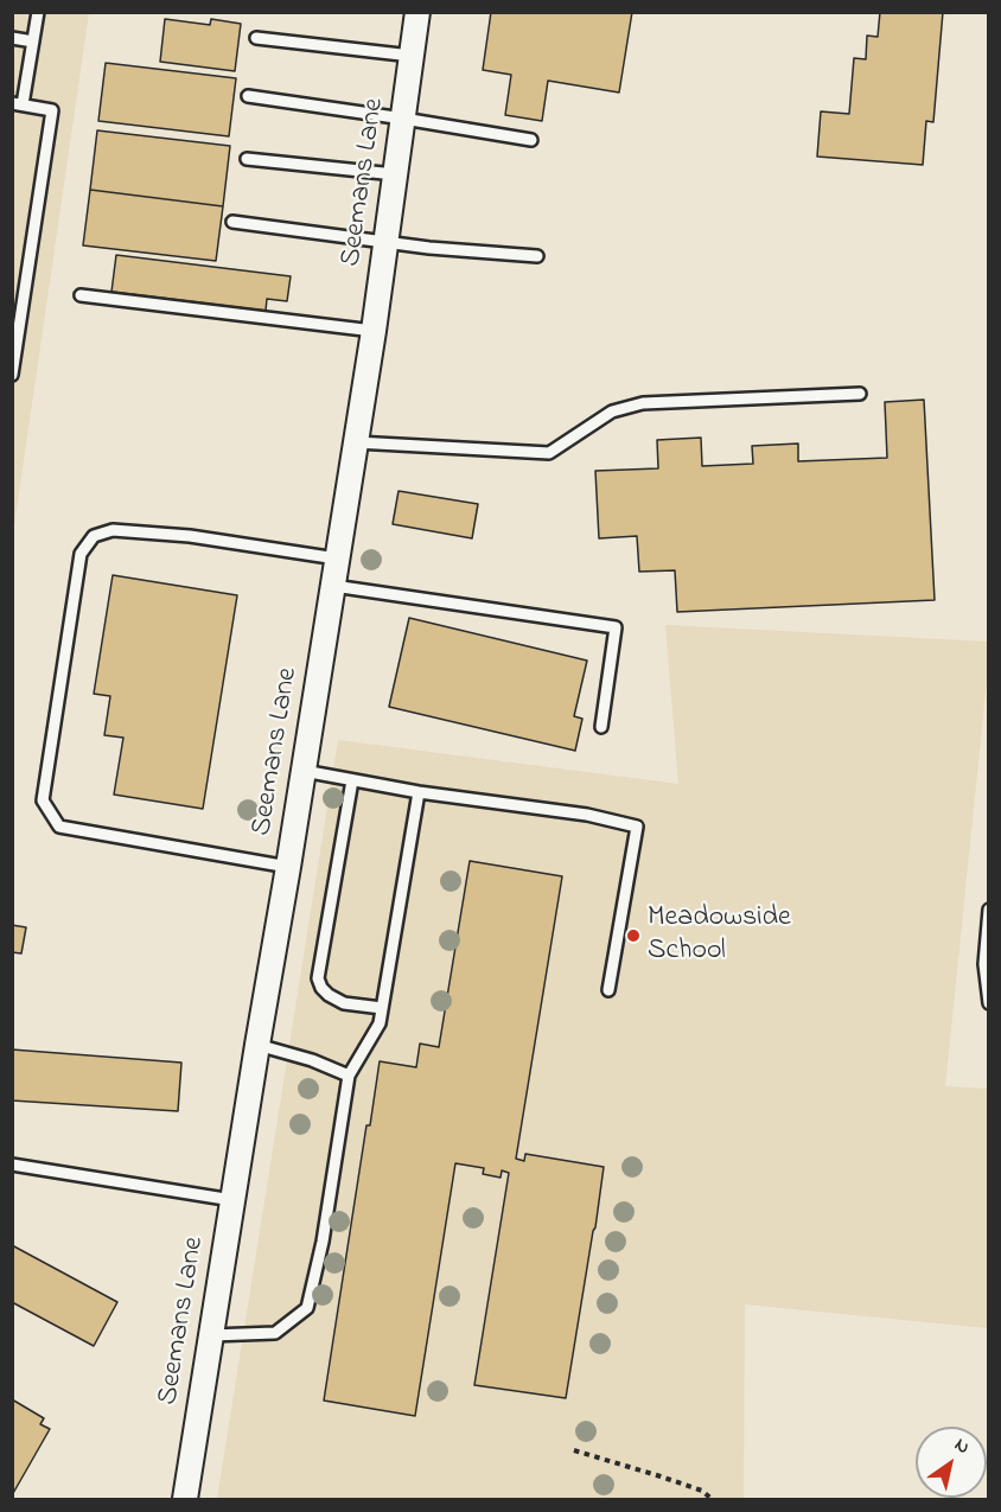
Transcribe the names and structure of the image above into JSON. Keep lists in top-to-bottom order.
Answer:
{
  "streets": {
    "street": ["Seemans Lane"]
  },
  "places": ["Meadowside School"],
  "north": "top right"
}
